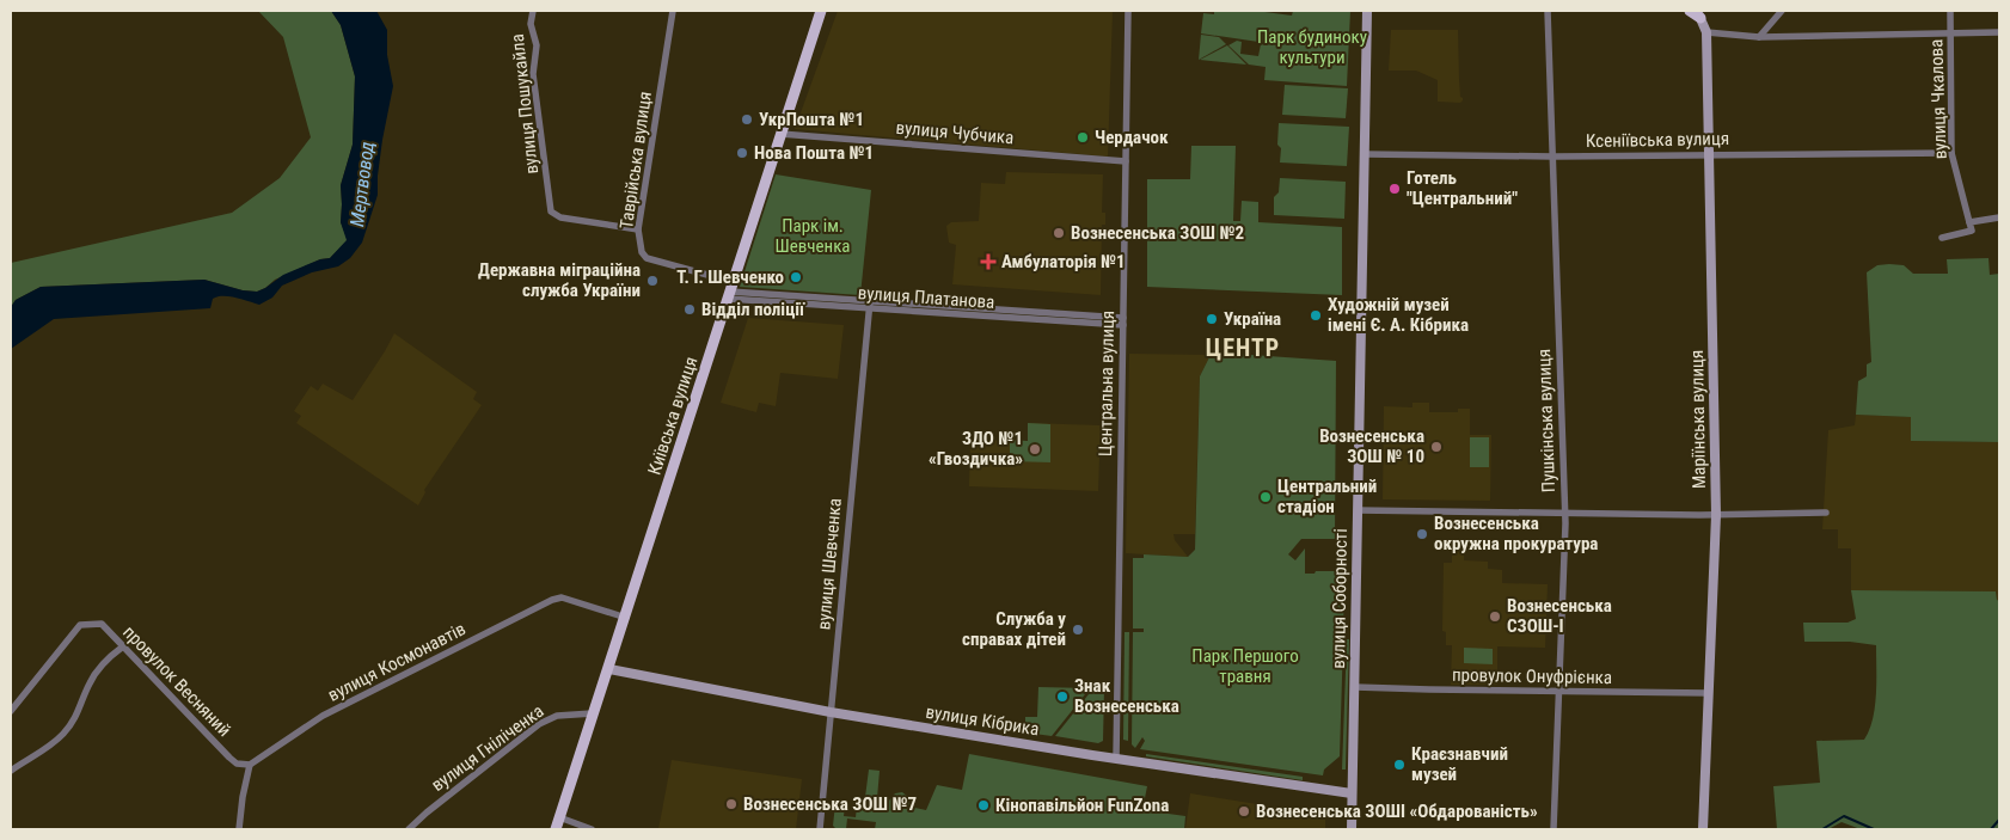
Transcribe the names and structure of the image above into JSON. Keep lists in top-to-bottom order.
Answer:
{
  "streets": {
    "main road": [
      "Київська вулиця",
      "Маріїнська вулиця",
      "вулиця Соборності",
      "вулиця Кібрика"
    ],
    "street": [
      "вулиця Чкалова",
      "вулиця Пошукайла",
      "вулиця Чубчика",
      "Ксеніївська вулиця",
      "Таврійська вулиця",
      "вулиця Платанова",
      "Центральна вулиця",
      "Пушкінська вулиця",
      "вулиця Шевченка",
      "вулиця Космонавтів",
      "провулок Онуфрієнка",
      "провулок Весняний",
      "вулиця Гніліченка"
    ]
  },
  "crossings": [
    ["вулиця Чкалова", "Ксеніївська вулиця"],
    ["вулиця Пошукайла", "Таврійська вулиця"],
    ["вулиця Чубчика", "Центральна вулиця"],
    ["вулиця Чубчика", "Київська вулиця"],
    ["Ксеніївська вулиця", "Маріїнська вулиця"],
    ["Ксеніївська вулиця", "Пушкінська вулиця"],
    ["Ксеніївська вулиця", "вулиця Соборності"],
    ["Таврійська вулиця", "вулиця Платанова"],
    ["Таврійська вулиця", "Київська вулиця"],
    ["вулиця Платанова", "Центральна вулиця"],
    ["вулиця Платанова", "Київська вулиця"],
    ["вулиця Платанова", "вулиця Шевченка"],
    ["Центральна вулиця", "вулиця Кібрика"],
    ["Київська вулиця", "вулиця Космонавтів"],
    ["Київська вулиця", "вулиця Кібрика"],
    ["Київська вулиця", "вулиця Гніліченка"],
    ["Маріїнська вулиця", "провулок Онуфрієнка"],
    ["Пушкінська вулиця", "провулок Онуфрієнка"],
    ["вулиця Шевченка", "вулиця Кібрика"],
    ["вулиця Соборності", "провулок Онуфрієнка"],
    ["вулиця Соборності", "вулиця Кібрика"],
    ["вулиця Космонавтів", "провулок Весняний"]
  ],
  "districts": ["ЦЕНТР"],
  "water": ["Мертвовод"],
  "parks": ["Парк будиноку культури", "Парк ім. Шевченка", "Парк Першого травня"],
  "places": {
    "other": [
      "УкрПошта №1",
      "Чердачок",
      "Нова Пошта №1",
      "Готель \"Центральний\"",
      "Вознесенська ЗОШ №2",
      "Т. Г. Шевченко",
      "Державна міграційна служба України",
      "Відділ поліції",
      "Художній музей імені Є. А. Кібрика",
      "Україна",
      "Вознесенська ЗОШ № 10",
      "ЗДО №1 «Гвоздичка»",
      "Центральний стадіон",
      "Вознесенська окружна прокуратура",
      "Вознесенська СЗОШ-І",
      "Служба у справах дітей",
      "Знак Вознесенська",
      "Краєзнавчий музей",
      "Вознесенська ЗОШ №7",
      "Кінопавільйон FunZona",
      "Вознесенська ЗОШІ «Обдарованість»"
    ],
    "health": ["Амбулаторія №1"]
  }
}
